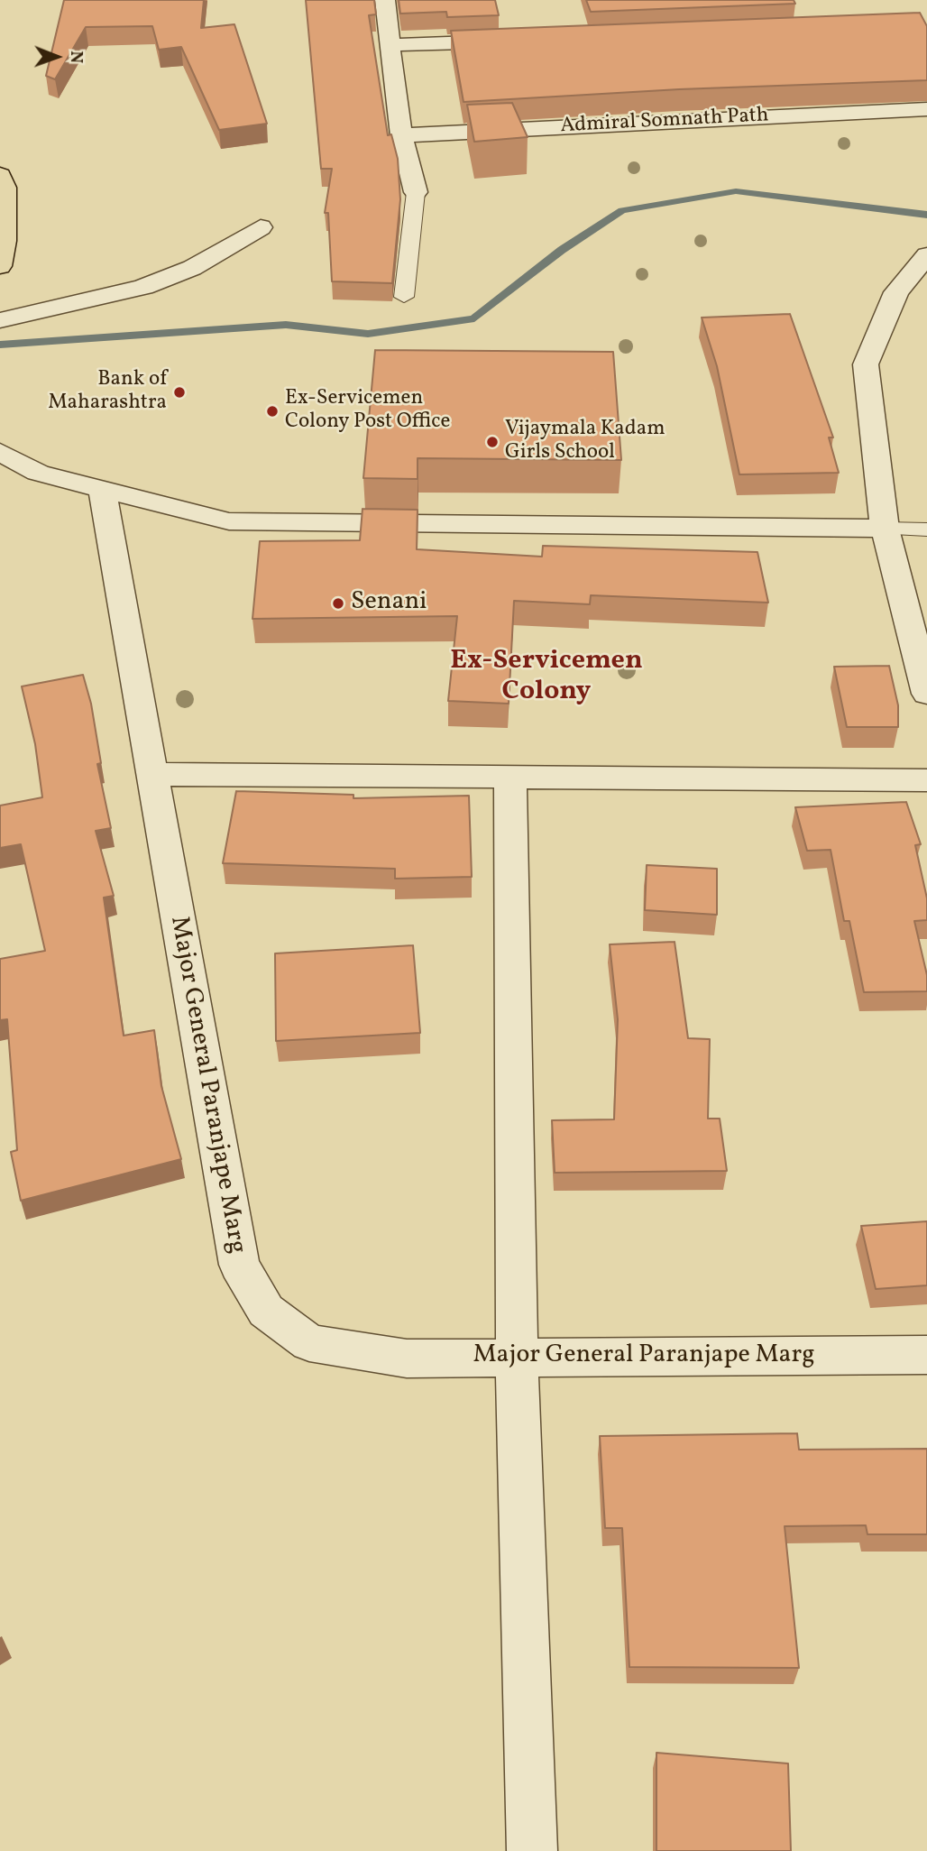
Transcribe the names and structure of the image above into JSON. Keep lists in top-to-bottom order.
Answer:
{
  "streets": {
    "street": ["Admiral Somnath Path", "Major General Paranjape Marg"]
  },
  "districts": ["Ex-Servicemen Colony"],
  "places": [
    "Bank of Maharashtra",
    "Ex-Servicemen Colony Post Office",
    "Vijaymala Kadam Girls School",
    "Senani"
  ],
  "north": "right"
}
